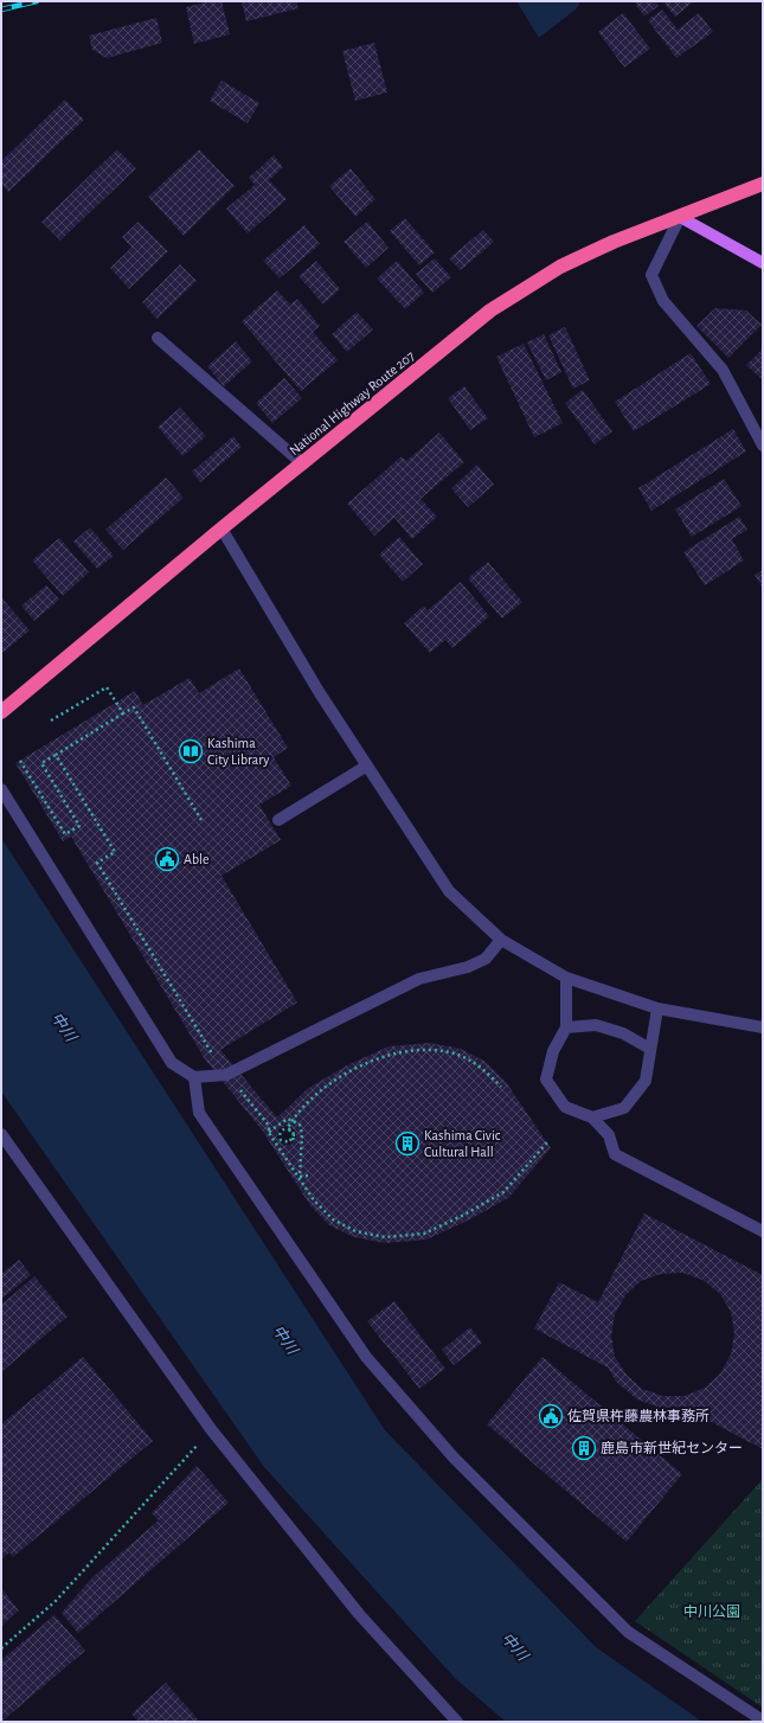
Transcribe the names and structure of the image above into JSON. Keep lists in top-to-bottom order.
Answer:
{
  "streets": {
    "highway": ["National Highway Route 207"]
  },
  "water": ["中川"],
  "parks": ["中川公園"],
  "places": {
    "library": ["Kashima City Library"],
    "public building": ["Able", "佐賀県杵藤農林事務所"],
    "building": ["Kashima Civic Cultural Hall", "鹿島市新世紀センター"]
  }
}
